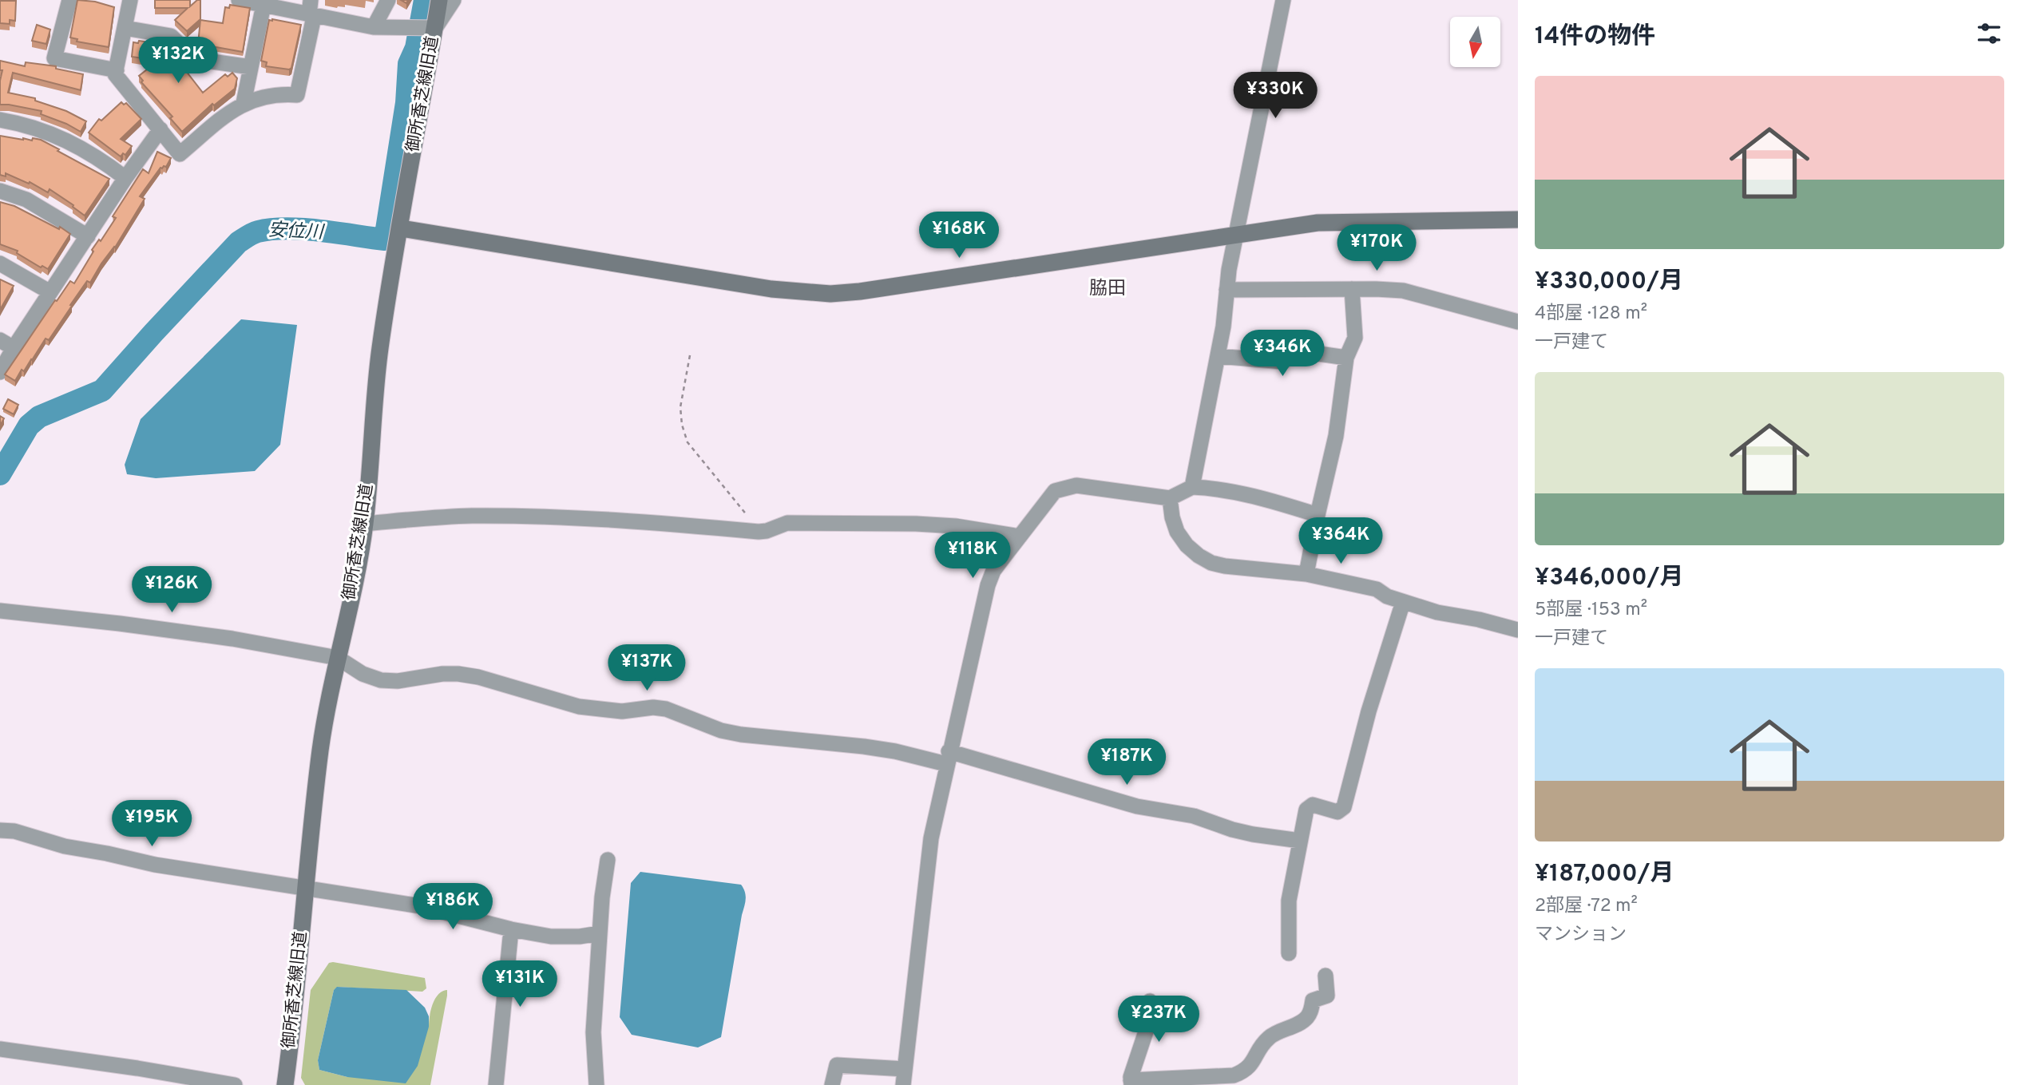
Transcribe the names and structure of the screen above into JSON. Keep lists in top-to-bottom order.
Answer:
{
  "streets": {
    "street": ["御所香芝線旧道"]
  },
  "districts": ["脇田"],
  "water": ["安位川"],
  "north": "bottom",
  "page": {
    "heading": "14件の物件",
    "price": [
      "¥132K",
      "¥330K",
      "¥168K",
      "¥170K",
      "¥346K",
      "¥364K",
      "¥118K",
      "¥126K",
      "¥137K",
      "¥187K",
      "¥195K",
      "¥186K",
      "¥131K",
      "¥237K"
    ],
    "list": [
      {
        "name": "¥330,000/月",
        "note": "4部屋 · 128 m² · 一戸建て"
      },
      {
        "name": "¥346,000/月",
        "note": "5部屋 · 153 m² · 一戸建て"
      },
      {
        "name": "¥187,000/月",
        "note": "2部屋 · 72 m² · マンション"
      }
    ]
  }
}
